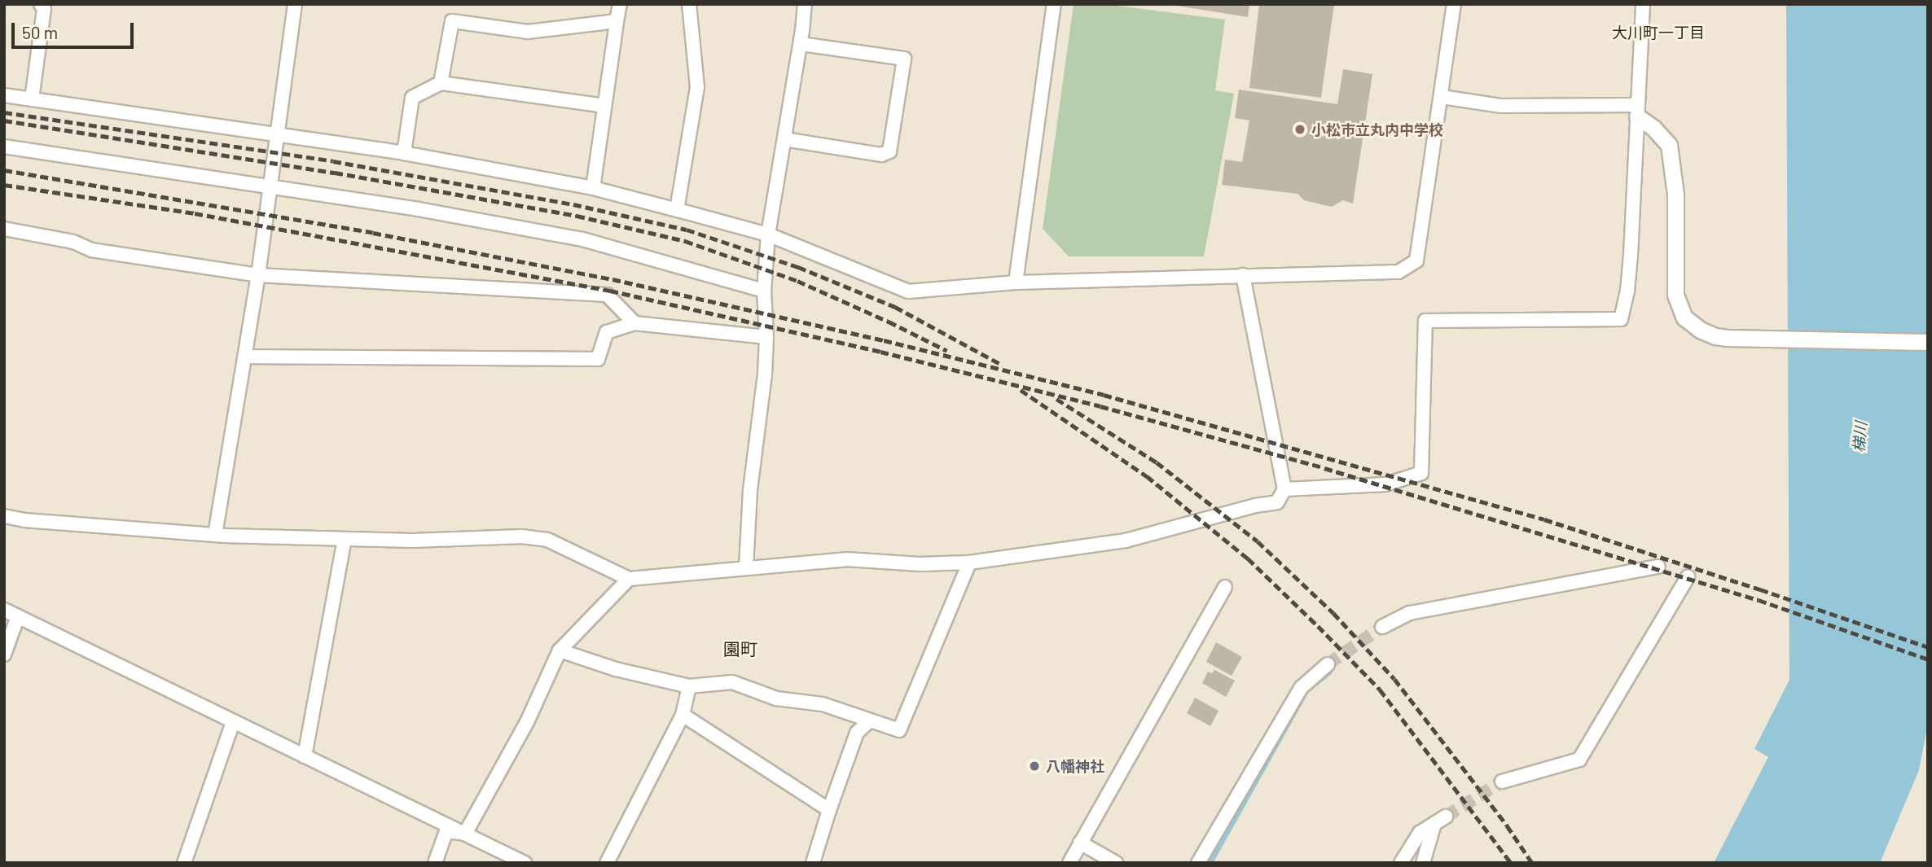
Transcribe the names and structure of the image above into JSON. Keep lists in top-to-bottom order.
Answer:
{
  "districts": ["大川町一丁目", "園町"],
  "water": ["梯川"],
  "places": ["小松市立丸内中学校", "八幡神社"],
  "scale_bar": "50 m"
}
